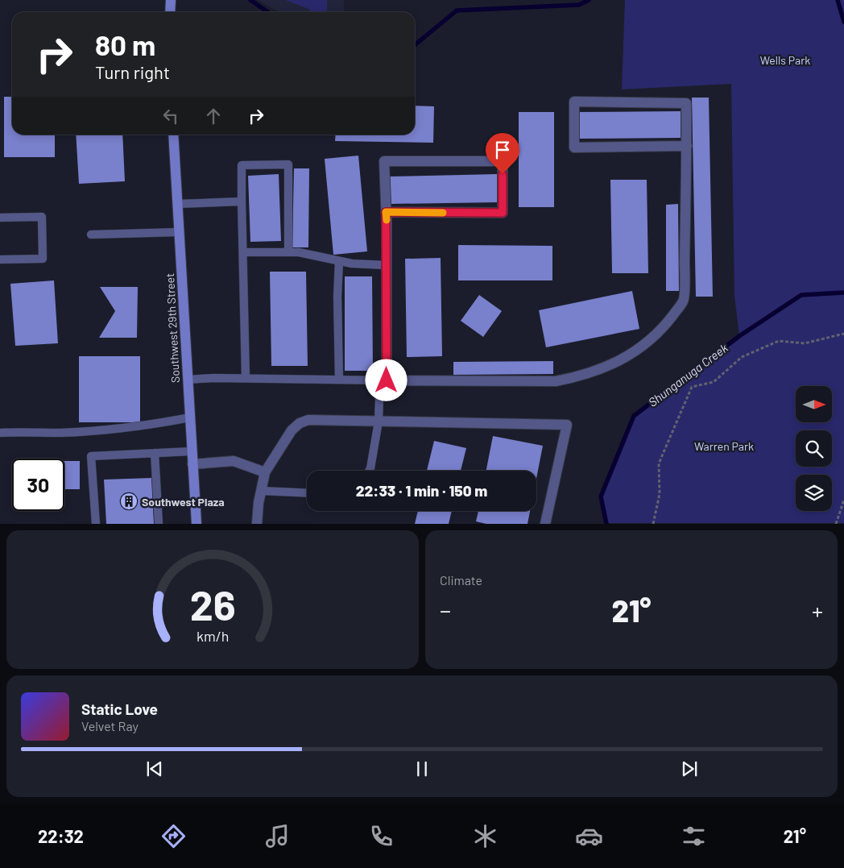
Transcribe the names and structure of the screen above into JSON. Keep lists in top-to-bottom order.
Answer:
{
  "streets": {
    "main road": ["Southwest 29th Street"]
  },
  "water": ["Shunganuga Creek"],
  "parks": ["Wells Park", "Warren Park"],
  "places": {
    "building": ["Southwest Plaza"]
  },
  "north": "right",
  "page": {
    "turn": ["80 m", "Turn right"],
    "limit": "30",
    "trip": "22:33 · 1 min · 150 m",
    "tile": "Climate",
    "heat": ["−", "21°", "+"],
    "song": ["Static Love", "Velvet Ray"],
    "tabs": ["22:32", "21°"],
    "gauge": ["26", "km/h"]
  }
}
